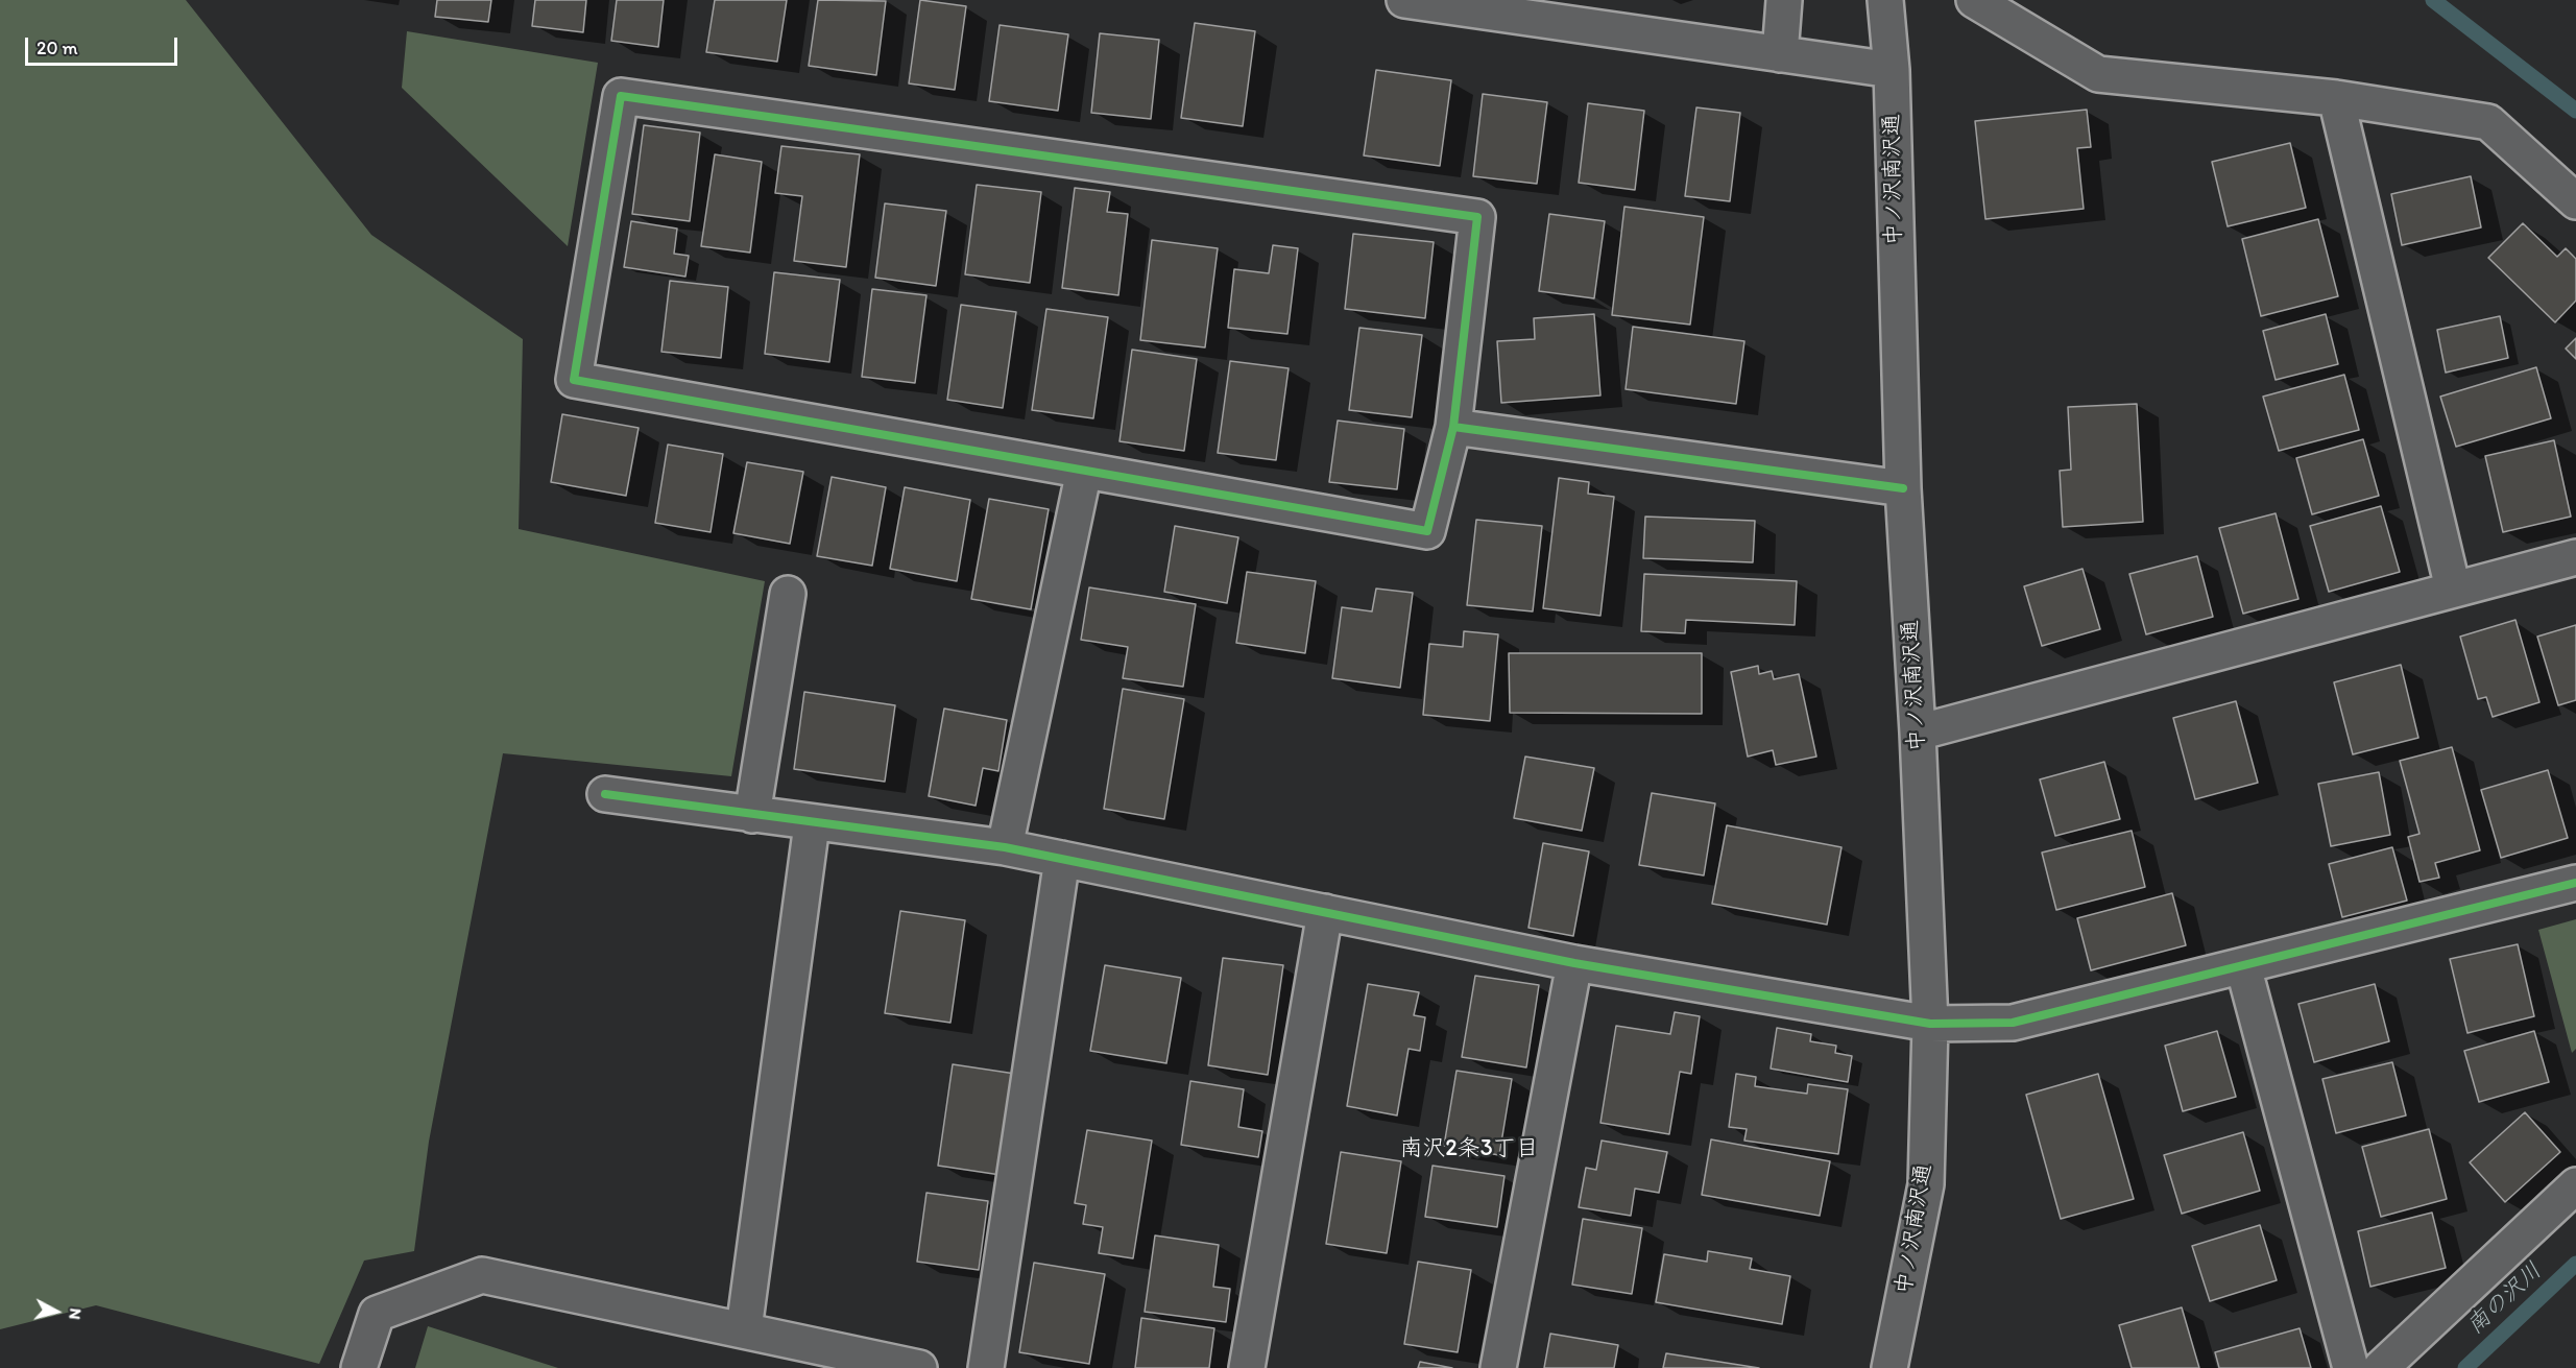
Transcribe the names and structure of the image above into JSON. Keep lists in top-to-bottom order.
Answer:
{
  "streets": {
    "street": ["中ノ沢南沢通"]
  },
  "districts": ["南沢2条3丁目"],
  "water": ["南の沢川"],
  "scale_bar": "20 m",
  "north": "right"
}
